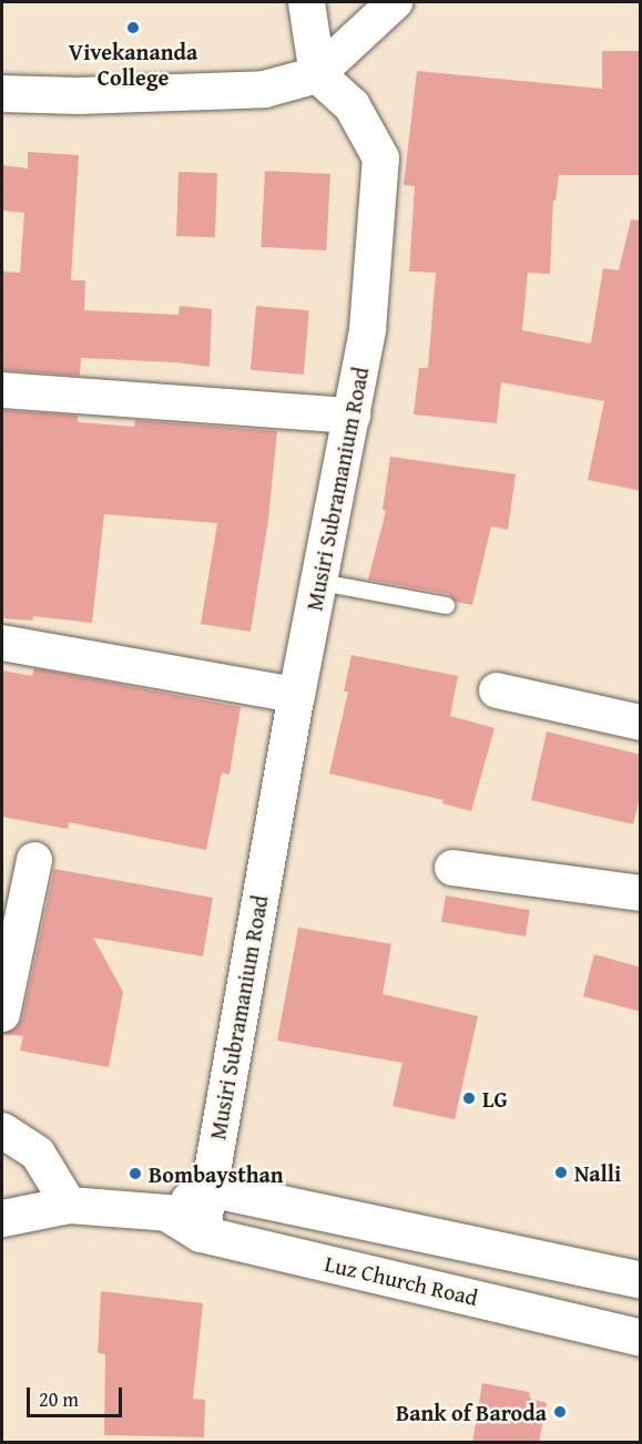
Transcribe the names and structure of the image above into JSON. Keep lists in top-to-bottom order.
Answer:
{
  "streets": {
    "main road": ["Musiri Subramanium Road", "Luz Church Road"]
  },
  "crossings": [
    ["Musiri Subramanium Road", "Luz Church Road"]
  ],
  "places": [
    "Vivekananda College",
    "LG",
    "Nalli",
    "Bombaysthan",
    "Bank of Baroda"
  ],
  "scale_bar": "20 m"
}
